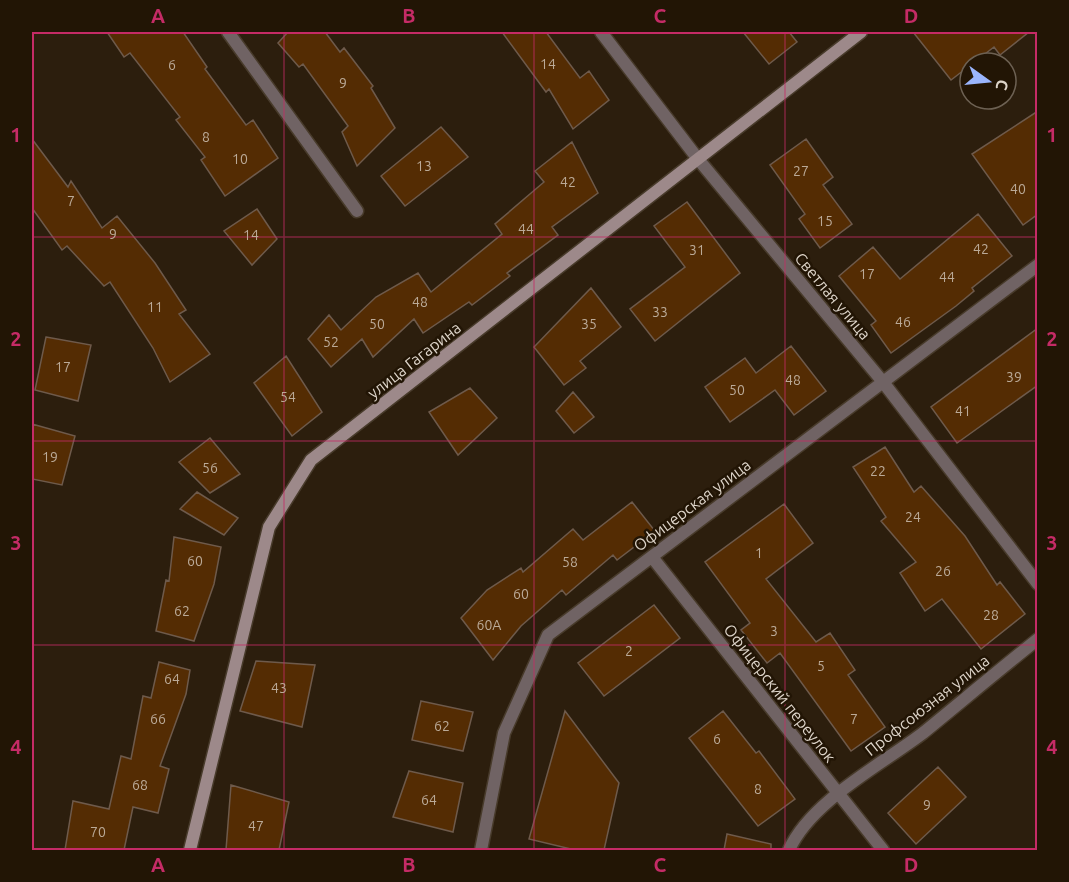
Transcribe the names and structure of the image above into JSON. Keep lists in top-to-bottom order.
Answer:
{
  "streets": {
    "main road": ["улица Гагарина"],
    "street": [
      "Светлая улица",
      "Офицерская улица",
      "Офицерский переулок",
      "Профсоюзная улица"
    ]
  },
  "crossings": [
    ["Светлая улица", "улица Гагарина"],
    ["Светлая улица", "Офицерская улица"],
    ["Офицерская улица", "Офицерский переулок"],
    ["Офицерский переулок", "Профсоюзная улица"]
  ],
  "house_numbers": [
    "14",
    "6",
    "9",
    "8",
    "10",
    "13",
    "27",
    "42",
    "40",
    "7",
    "15",
    "44",
    "9",
    "14",
    "42",
    "31",
    "17",
    "44",
    "48",
    "11",
    "33",
    "46",
    "50",
    "35",
    "52",
    "17",
    "39",
    "48",
    "50",
    "54",
    "41",
    "19",
    "56",
    "22",
    "24",
    "1",
    "60",
    "58",
    "26",
    "60",
    "62",
    "28",
    "60А",
    "3",
    "2",
    "5",
    "64",
    "43",
    "66",
    "7",
    "62",
    "6",
    "68",
    "8",
    "64",
    "9",
    "47",
    "70"
  ],
  "north": "right",
  "grid": {
    "columns": [
      "A",
      "B",
      "C",
      "D"
    ],
    "rows": [
      "1",
      "2",
      "3",
      "4"
    ]
  }
}
